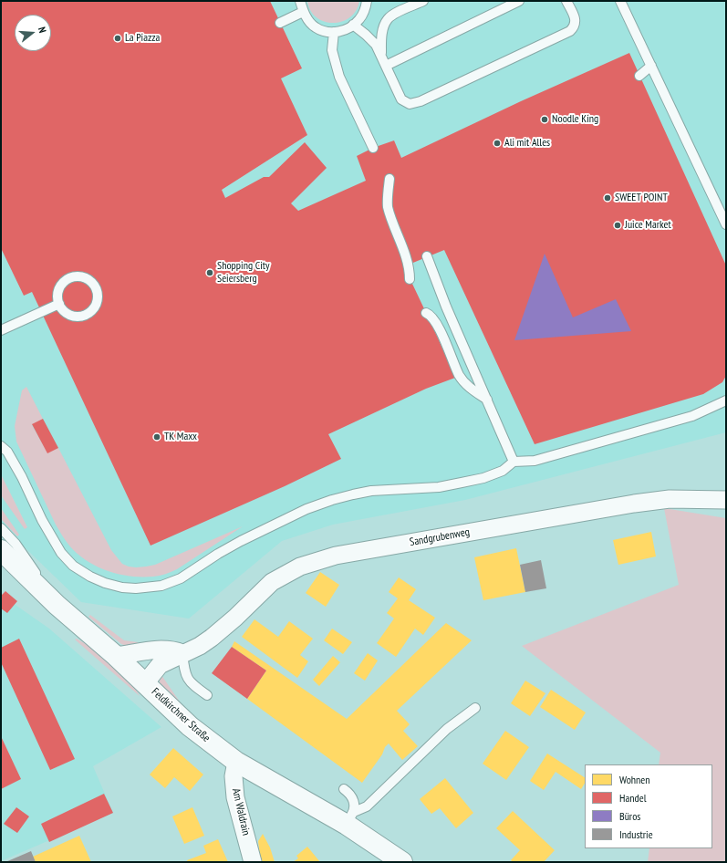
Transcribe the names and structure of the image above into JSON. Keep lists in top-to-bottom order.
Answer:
{
  "streets": {
    "street": ["Sandgrubenweg", "Feldkirchner Straße", "Am Waldrain"]
  },
  "crossings": [
    ["Sandgrubenweg", "Feldkirchner Straße"],
    ["Feldkirchner Straße", "Am Waldrain"]
  ],
  "places": [
    "La Piazza",
    "Noodle King",
    "Ali mit Alles",
    "SWEET POINT",
    "Juice Market",
    "Shopping City Seiersberg",
    "TK Maxx"
  ],
  "legend": [
    "Wohnen",
    "Handel",
    "Büros",
    "Industrie"
  ],
  "north": "right"
}
